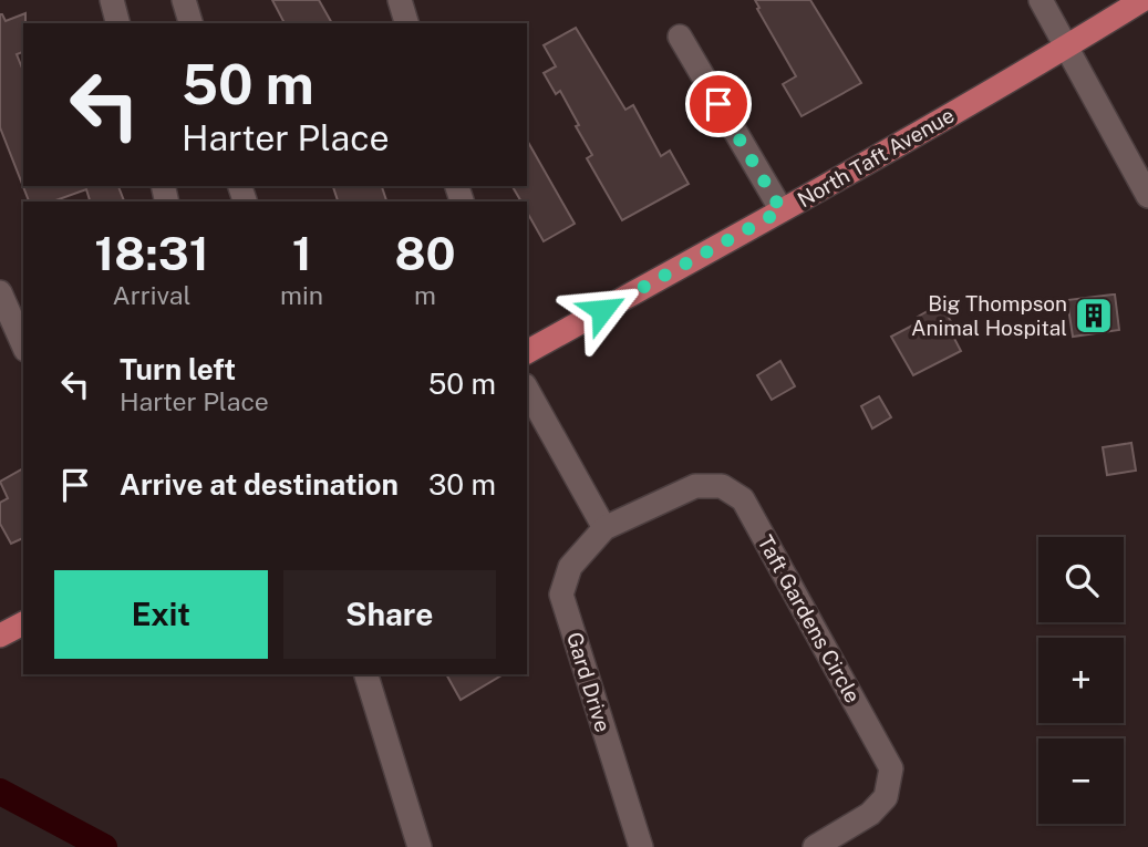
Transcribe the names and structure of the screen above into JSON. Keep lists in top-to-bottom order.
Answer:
{
  "streets": {
    "main road": ["North Taft Avenue"],
    "street": ["Taft Gardens Circle", "Gard Drive"]
  },
  "crossings": [
    ["Taft Gardens Circle", "Gard Drive"]
  ],
  "places": {
    "building": ["Big Thompson Animal Hospital"]
  },
  "page": {
    "turn": ["50 m", "Harter Place"],
    "eta": [
      "18:31",
      "Arrival",
      "1",
      "min",
      "80",
      "m"
    ],
    "list": [
      {
        "name": "Turn left",
        "note": "Harter Place",
        "value": "50 m"
      },
      {
        "name": "Arrive at destination",
        "value": "30 m"
      }
    ],
    "map_buttons": ["+", "−"],
    "buttons": ["Exit", "Share"]
  }
}
